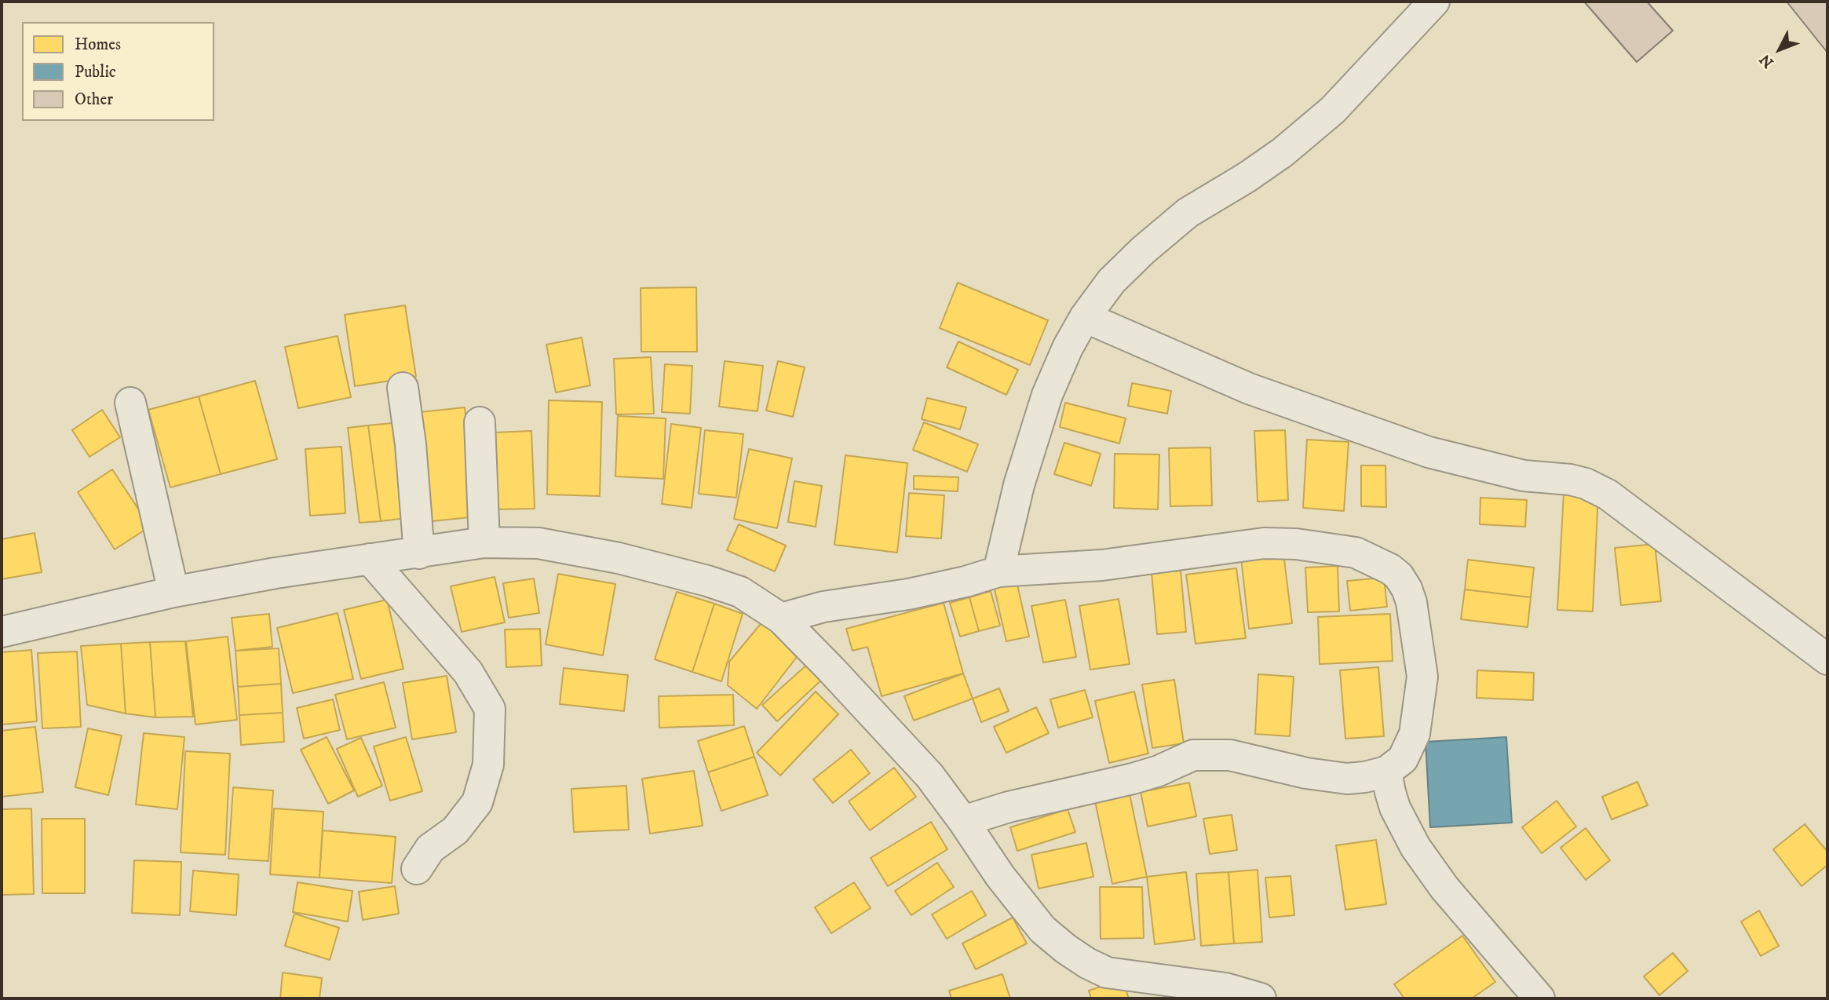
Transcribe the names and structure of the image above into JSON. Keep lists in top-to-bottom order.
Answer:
{
  "legend": ["Homes", "Public", "Other"],
  "north": "bottom left"
}
